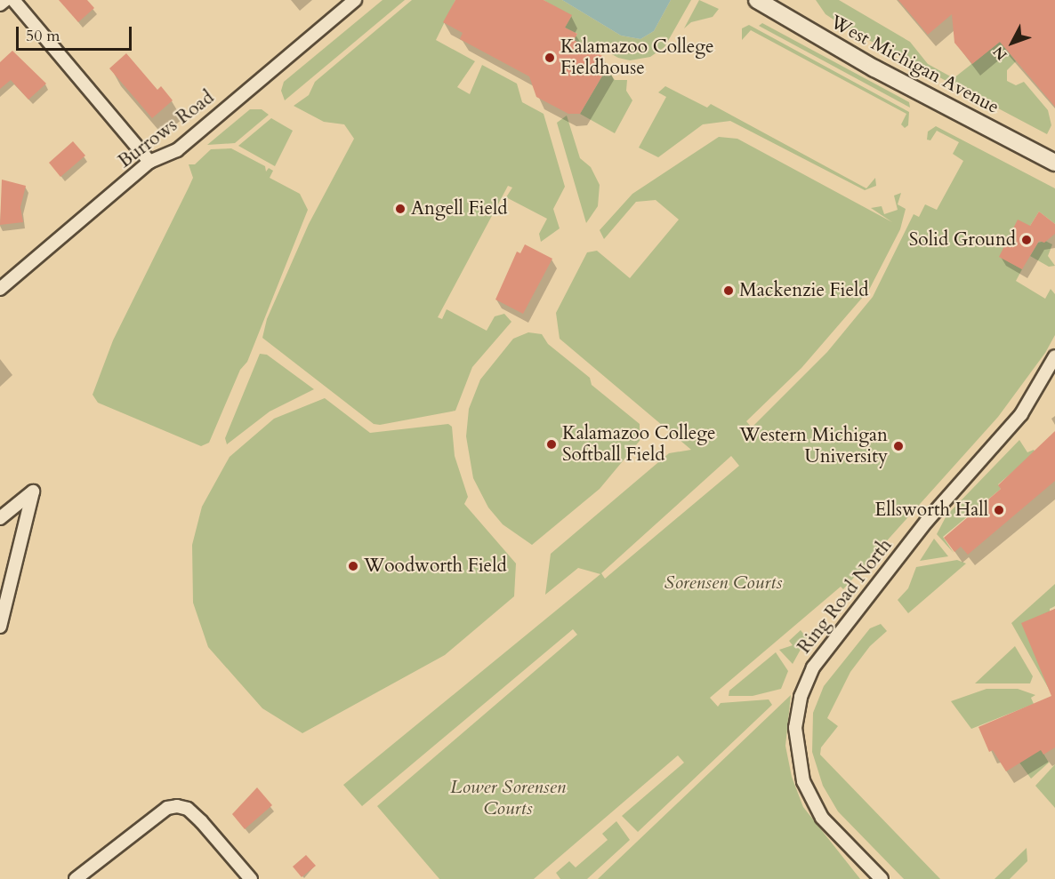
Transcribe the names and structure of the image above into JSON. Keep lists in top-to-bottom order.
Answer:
{
  "streets": {
    "street": ["West Michigan Avenue", "Burrows Road", "Ring Road North"]
  },
  "parks": ["Sorensen Courts", "Lower Sorensen Courts"],
  "places": [
    "Kalamazoo College Fieldhouse",
    "Angell Field",
    "Solid Ground",
    "Mackenzie Field",
    "Kalamazoo College Softball Field",
    "Western Michigan University",
    "Ellsworth Hall",
    "Woodworth Field"
  ],
  "scale_bar": "50 m",
  "north": "bottom left"
}
